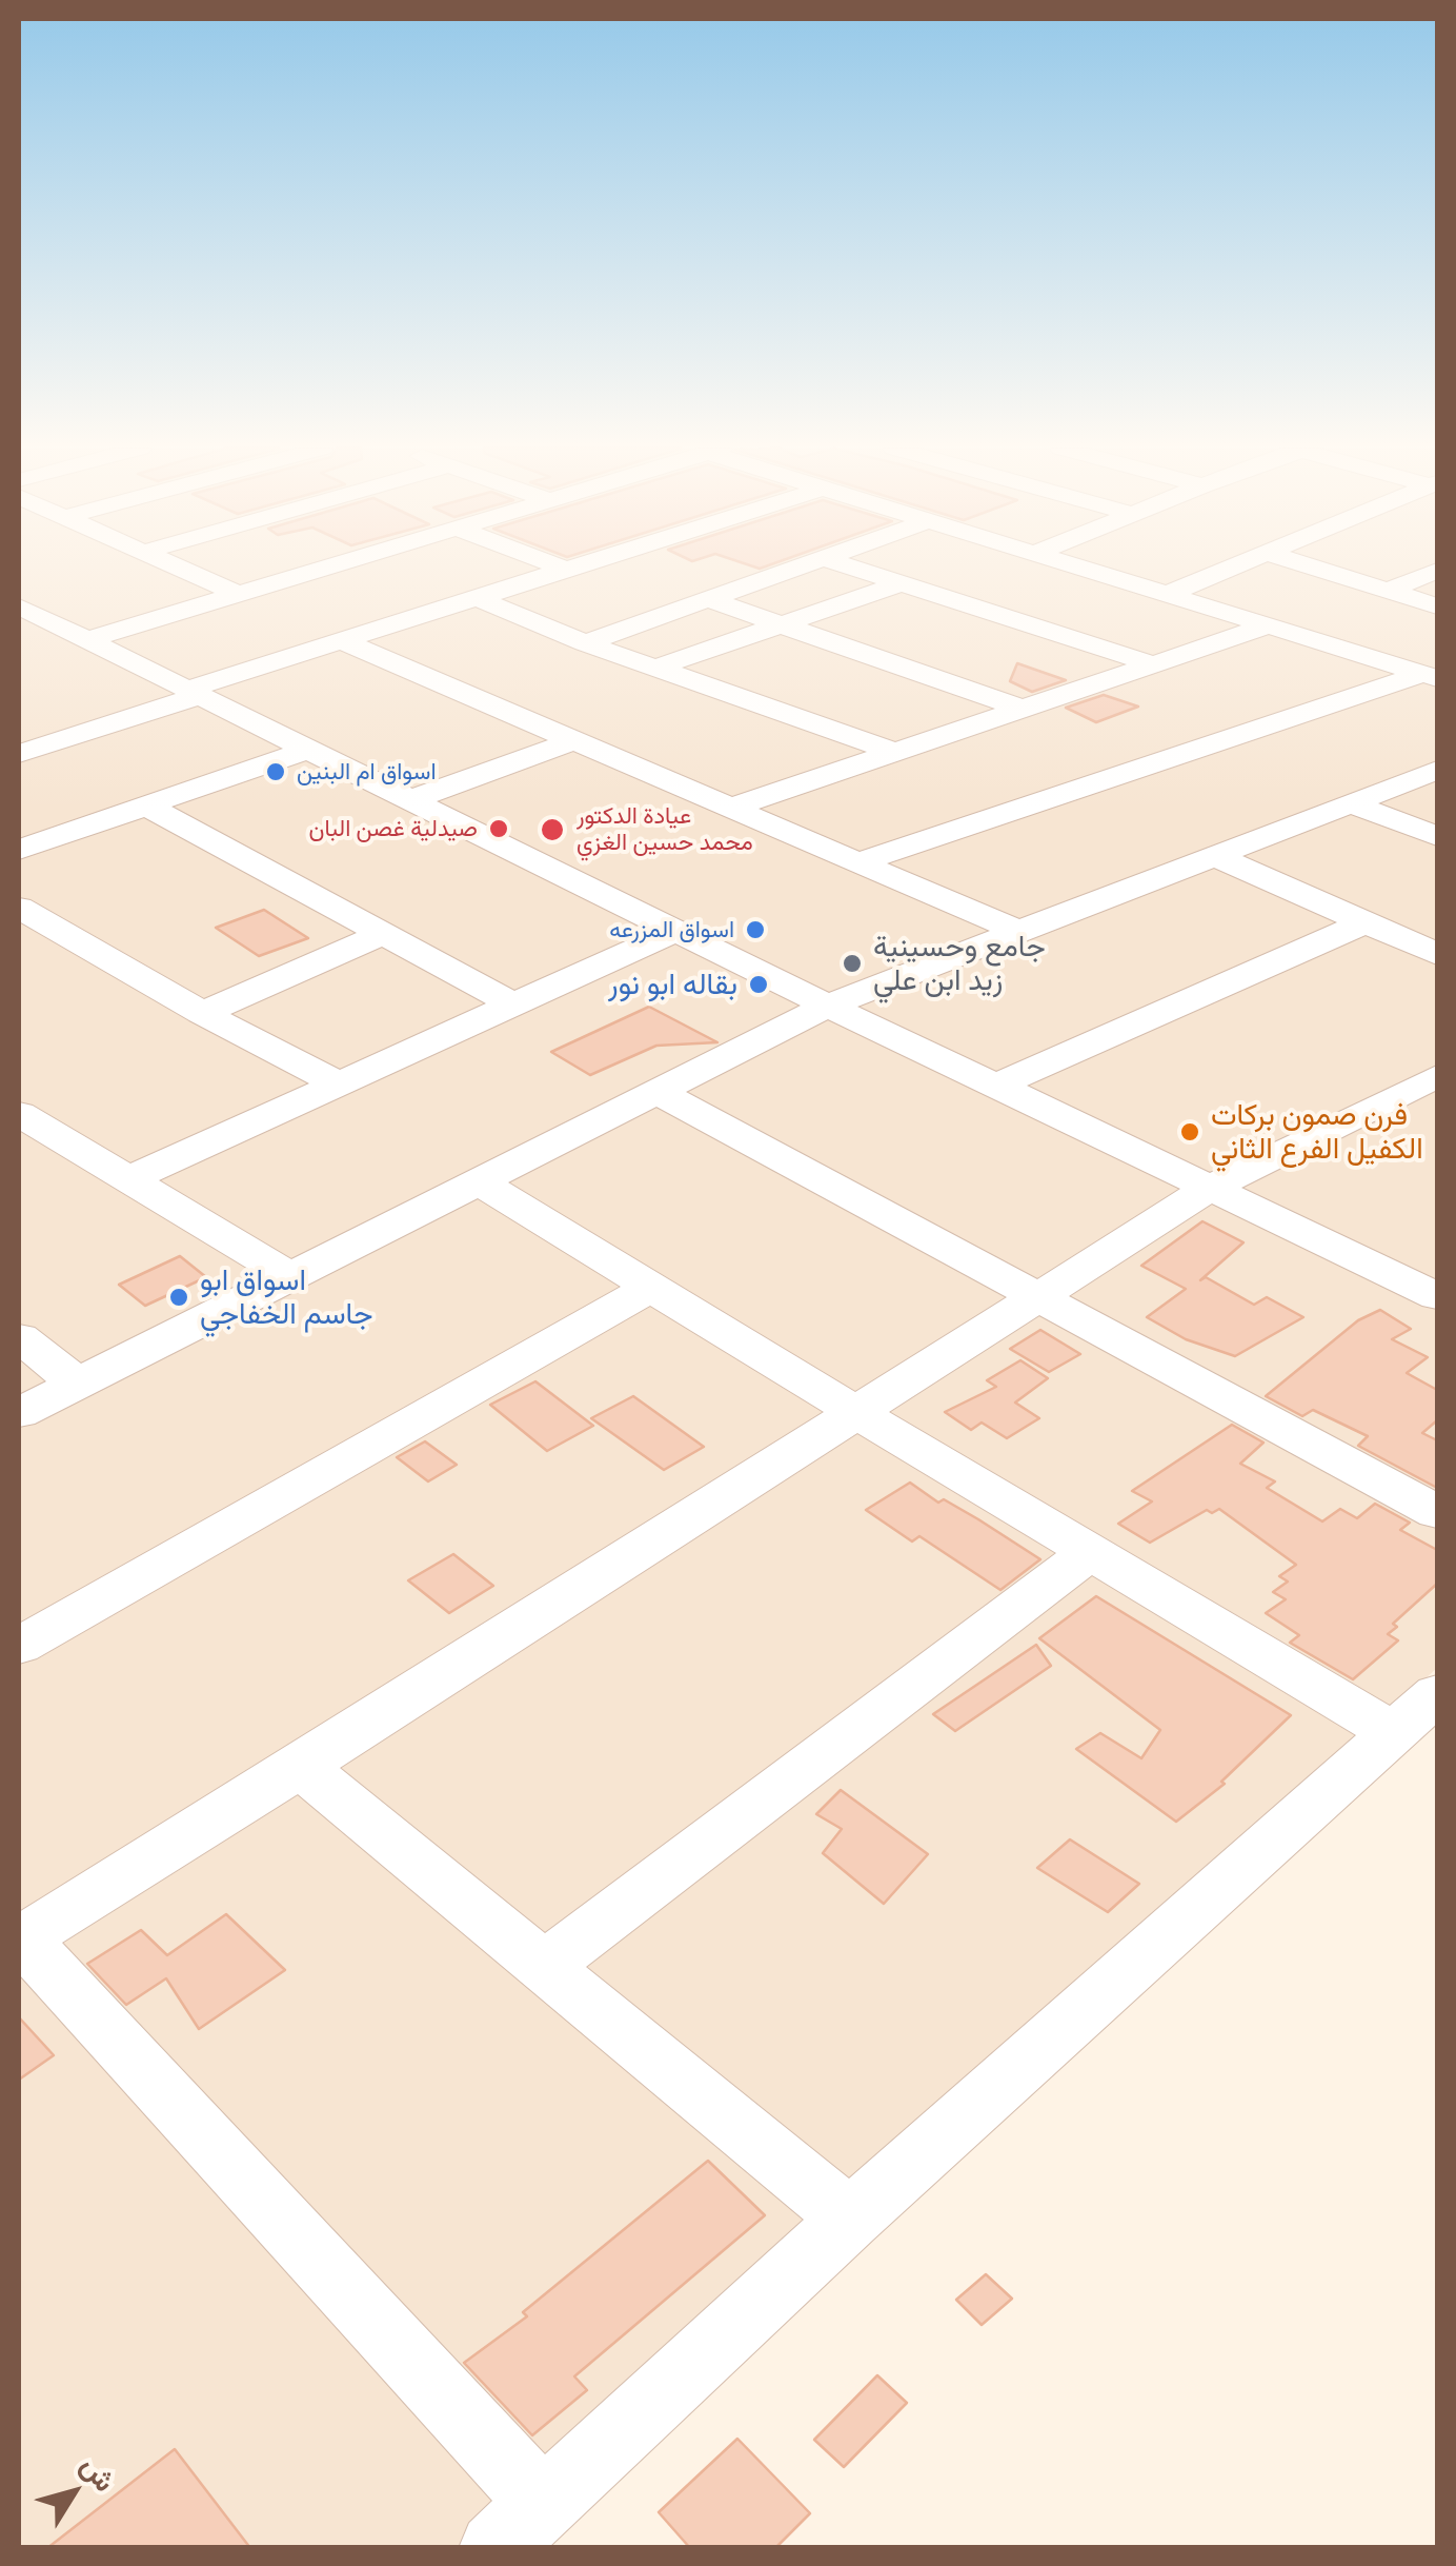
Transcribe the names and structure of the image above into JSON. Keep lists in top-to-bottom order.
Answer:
{
  "places": [
    "اسواق ام البنين",
    "صيدلية غصن البان",
    "عيادة الدكتور محمد حسين الغزي",
    "اسواق المزرعه",
    "جامع وحسينية زيد ابن علي",
    "بقاله ابو نور",
    "فرن صمون بركات الكفيل الفرع الثاني",
    "اسواق ابو جاسم الخفاجي"
  ],
  "north": "top right"
}
